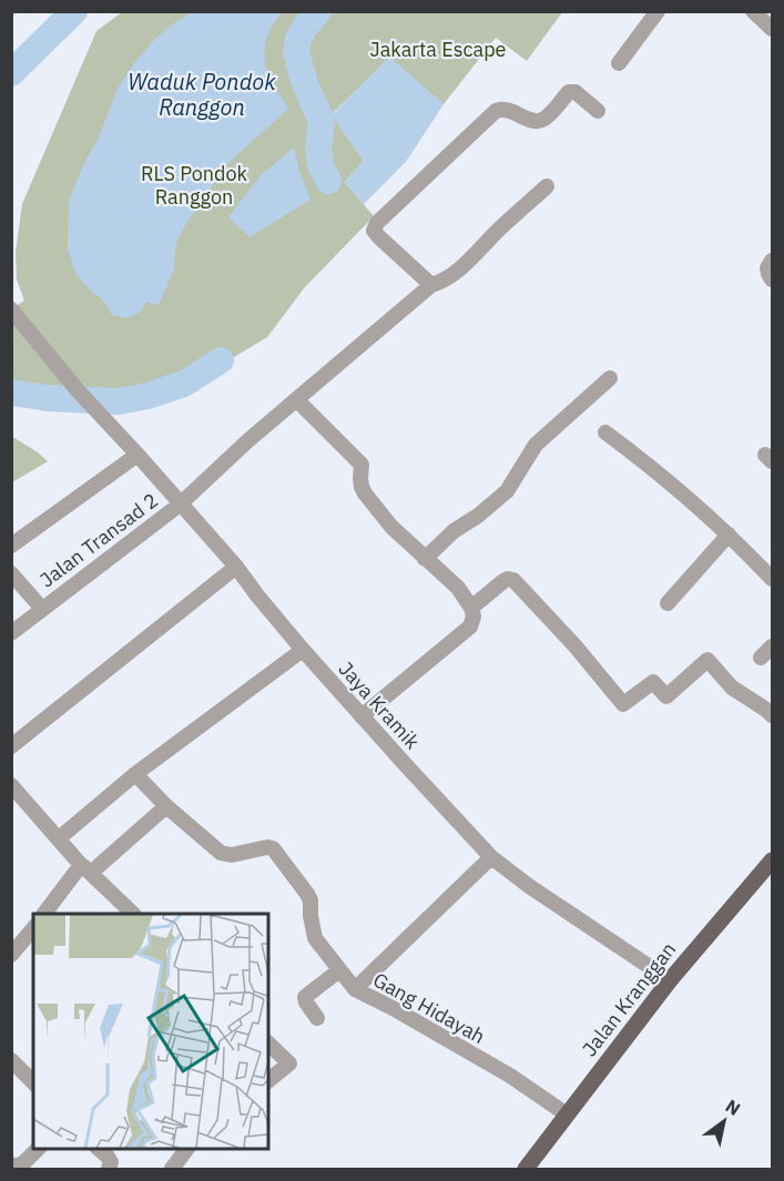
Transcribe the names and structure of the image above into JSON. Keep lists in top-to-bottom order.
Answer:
{
  "streets": {
    "main road": ["Jalan Kranggan"],
    "street": ["Jalan Transad 2", "Jaya Kramik", "Gang Hidayah"]
  },
  "crossings": [
    ["Jalan Transad 2", "Jaya Kramik"],
    ["Jaya Kramik", "Jalan Kranggan"],
    ["Jalan Kranggan", "Gang Hidayah"]
  ],
  "water": ["Waduk Pondok Ranggon"],
  "parks": ["Jakarta Escape", "RLS Pondok Ranggon"],
  "north": "top right"
}
